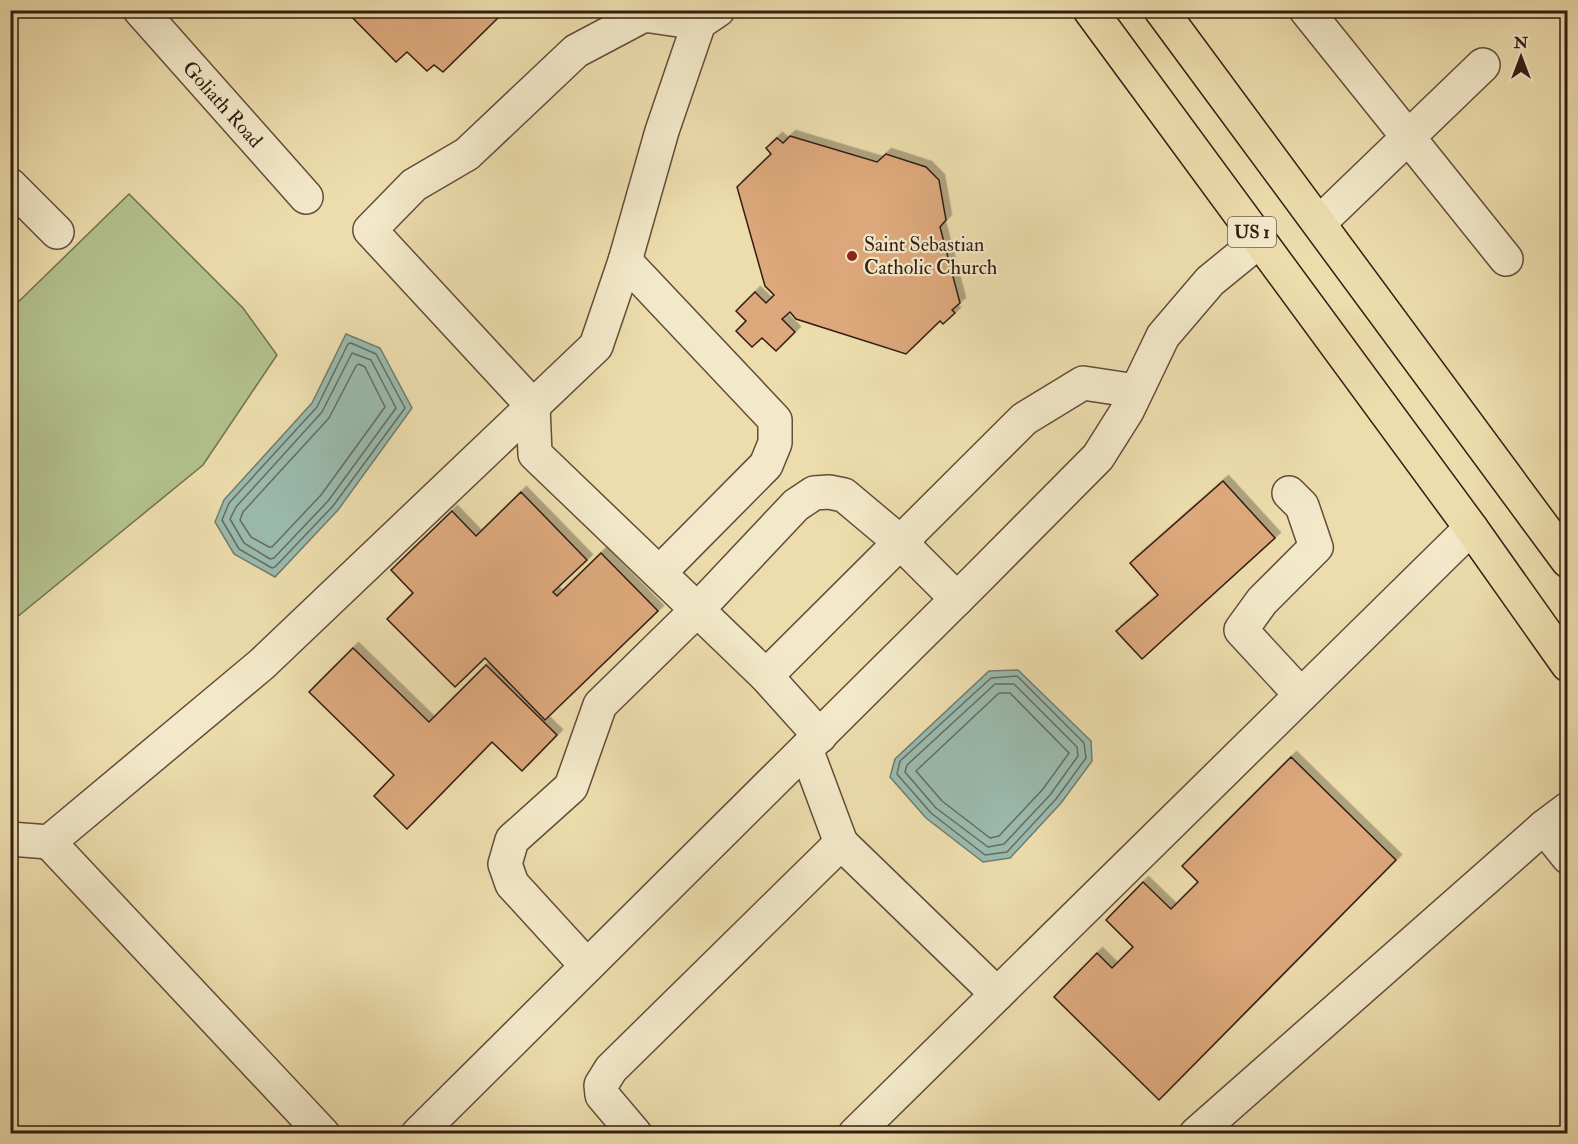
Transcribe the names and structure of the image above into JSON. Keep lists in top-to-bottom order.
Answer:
{
  "streets": {
    "main road": ["US 1"],
    "street": ["Goliath Road"]
  },
  "places": ["Saint Sebastian Catholic Church"],
  "north": "top"
}
